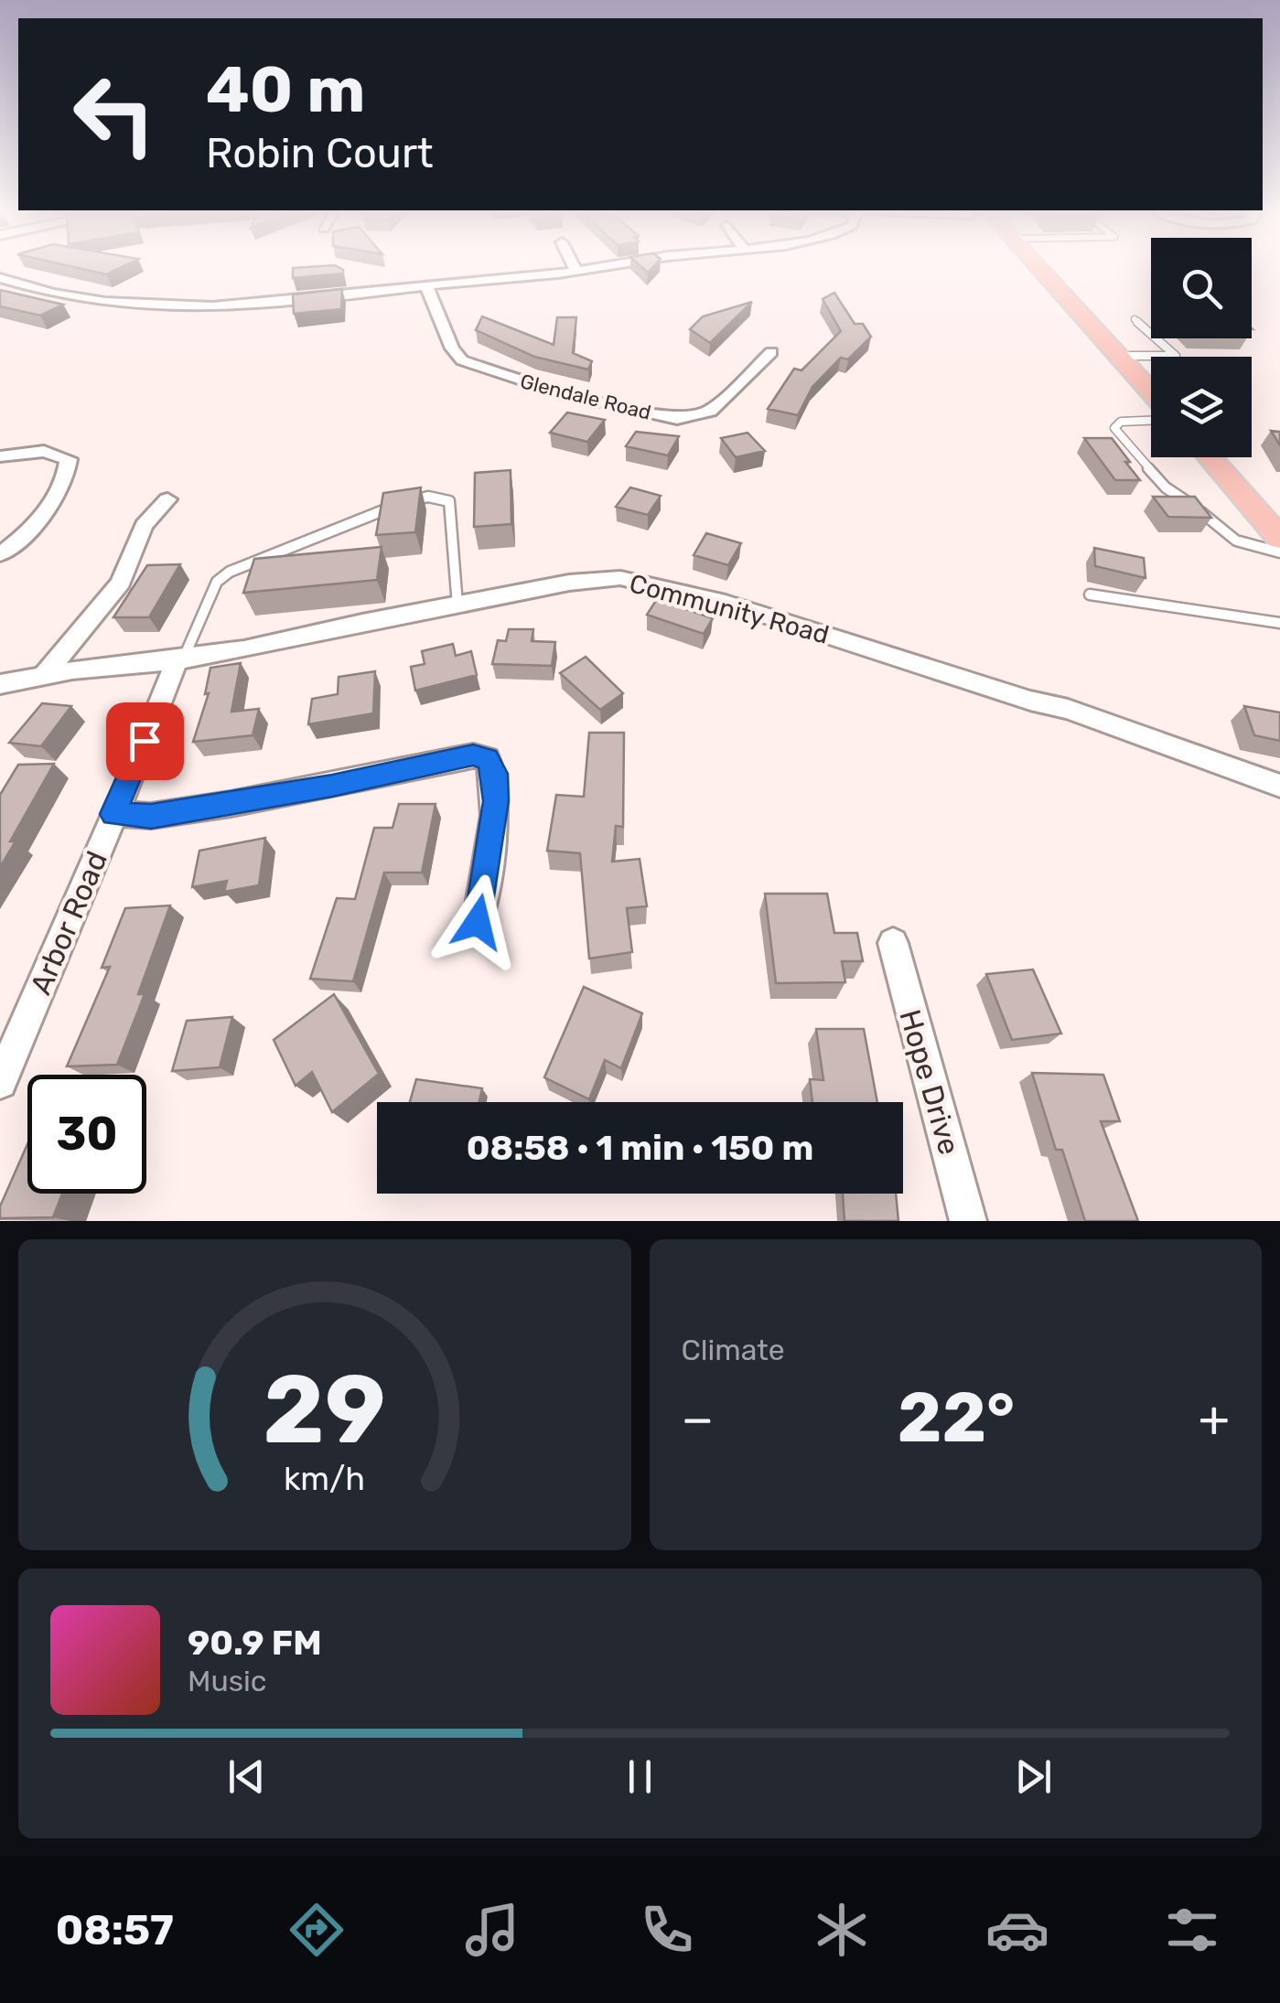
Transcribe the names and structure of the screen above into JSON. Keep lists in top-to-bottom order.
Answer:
{
  "streets": {
    "street": [
      "Glendale Road",
      "Community Road",
      "Arbor Road",
      "Hope Drive"
    ]
  },
  "crossings": [
    ["Community Road", "Arbor Road"]
  ],
  "page": {
    "turn": ["40 m", "Robin Court"],
    "limit": "30",
    "trip": "08:58 · 1 min · 150 m",
    "tile": "Climate",
    "heat": ["−", "22°", "+"],
    "song": ["90.9 FM", "Music"],
    "tabs": "08:57",
    "gauge": ["29", "km/h"]
  }
}
